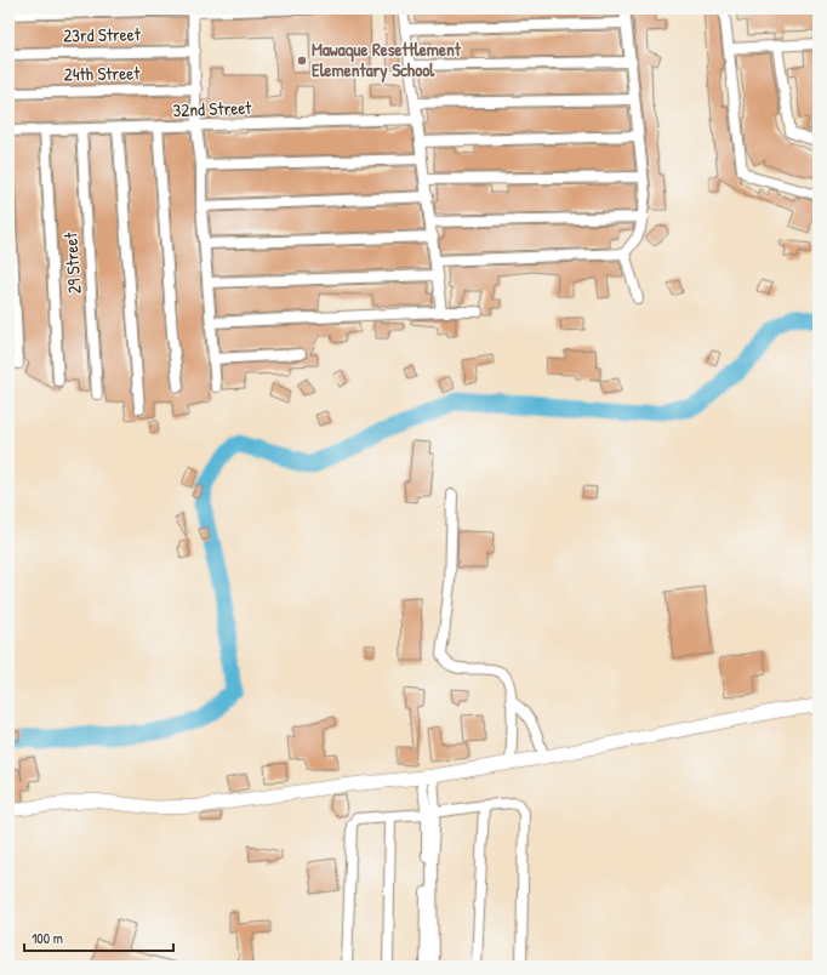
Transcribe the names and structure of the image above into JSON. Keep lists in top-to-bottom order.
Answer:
{
  "streets": {
    "street": [
      "23rd Street",
      "24th Street",
      "32nd Street",
      "29 Street"
    ]
  },
  "crossings": [
    ["32nd Street", "29 Street"]
  ],
  "places": ["Mawaque Resettlement Elementary School"],
  "scale_bar": "100 m"
}
